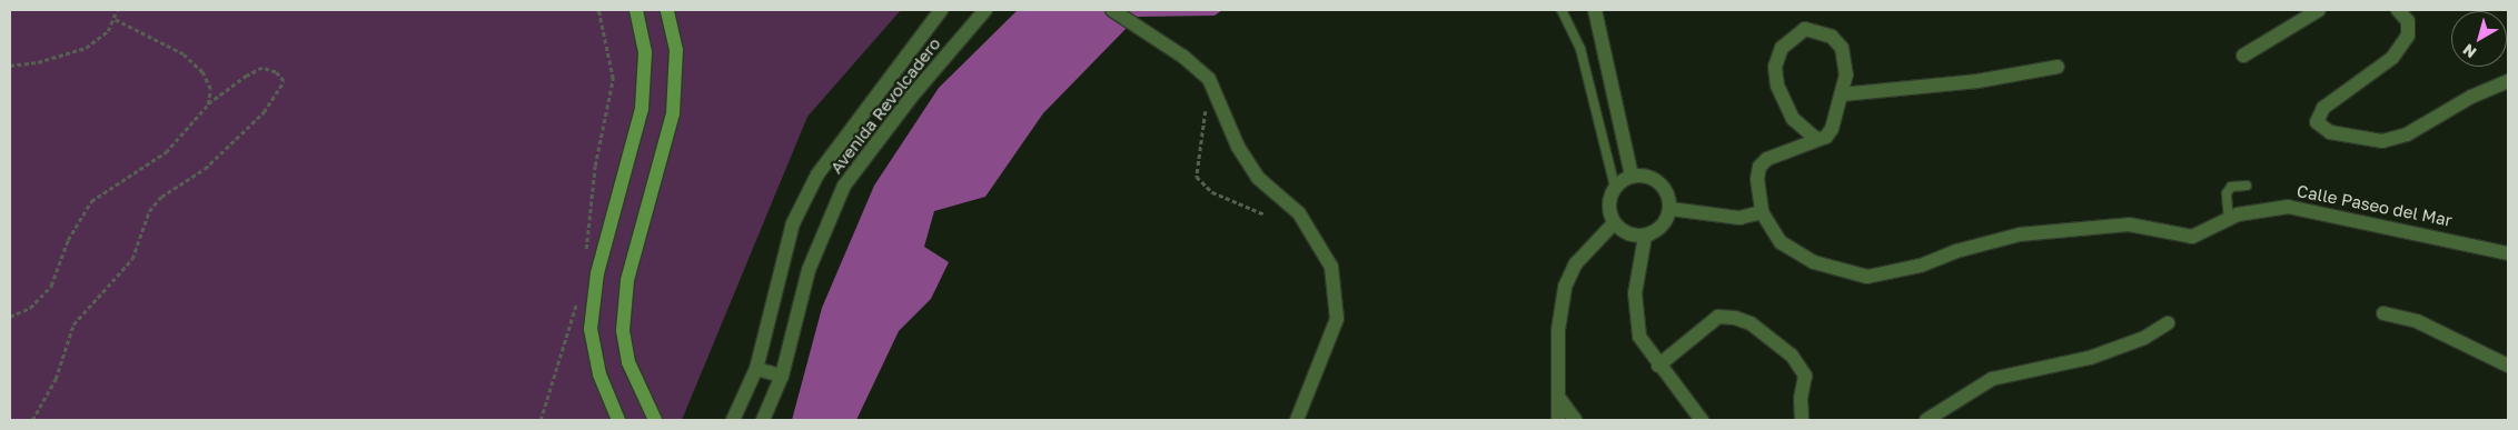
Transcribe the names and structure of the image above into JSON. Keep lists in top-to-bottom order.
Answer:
{
  "streets": {
    "street": ["Avenida Revolcadero", "Calle Paseo del Mar"]
  },
  "north": "bottom left"
}
